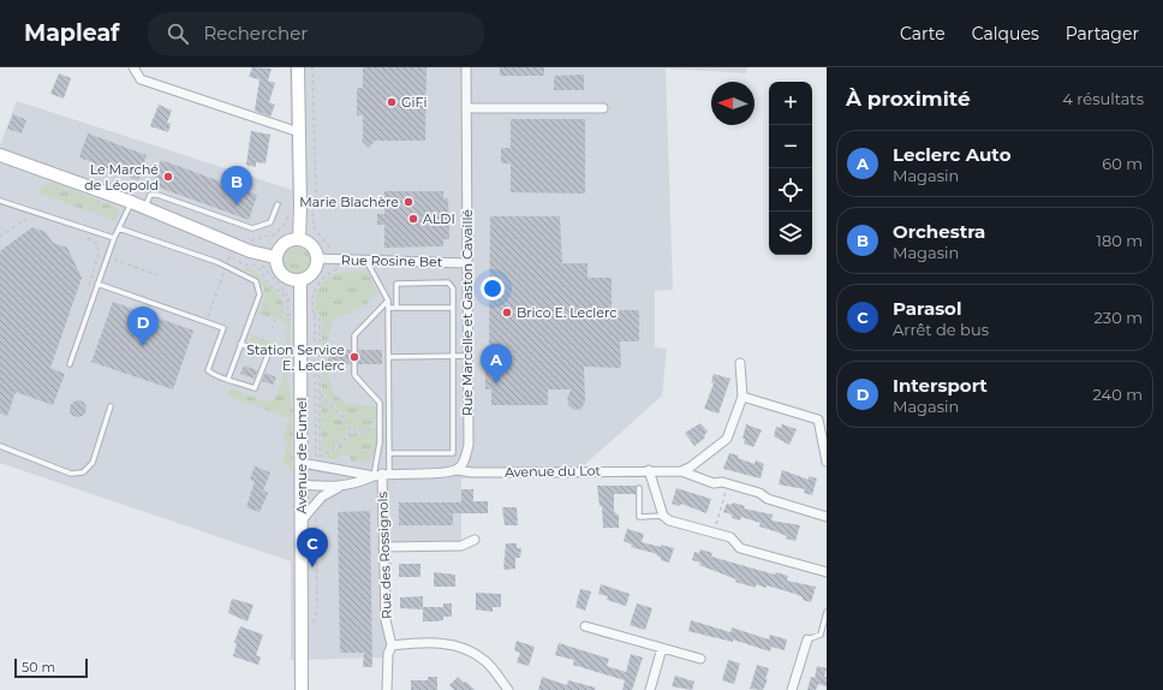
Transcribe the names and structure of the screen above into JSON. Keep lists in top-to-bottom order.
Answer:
{
  "streets": {
    "main road": ["Avenue de Fumel"],
    "street": [
      "Rue Rosine Bet",
      "Rue Marcelle et Gaston Cavaillé",
      "Avenue du Lot",
      "Rue des Rossignols"
    ]
  },
  "crossings": [
    ["Rue Rosine Bet", "Rue Marcelle et Gaston Cavaillé"],
    ["Rue Rosine Bet", "Avenue de Fumel"],
    ["Rue Marcelle et Gaston Cavaillé", "Avenue du Lot"]
  ],
  "places": [
    "GiFi",
    "Le Marché de Léopold",
    "Marie Blachère",
    "ALDI",
    "Brico E. Leclerc",
    "Station Service E. Leclerc"
  ],
  "scale_bar": "50 m",
  "north": "left",
  "page": {
    "header": "Mapleaf",
    "search": "Rechercher",
    "nav": ["Carte", "Calques", "Partager"],
    "heading": ["À proximité", "4 résultats"],
    "map_buttons": ["+", "−"],
    "list": [
      {
        "mark": "A",
        "name": "Leclerc Auto",
        "note": "Magasin",
        "value": "60 m"
      },
      {
        "mark": "B",
        "name": "Orchestra",
        "note": "Magasin",
        "value": "180 m"
      },
      {
        "mark": "C",
        "name": "Parasol",
        "note": "Arrêt de bus",
        "value": "230 m"
      },
      {
        "mark": "D",
        "name": "Intersport",
        "note": "Magasin",
        "value": "240 m"
      }
    ],
    "pins": [
      "B",
      "D",
      "A",
      "C"
    ],
    "scale": "50 m"
  }
}
